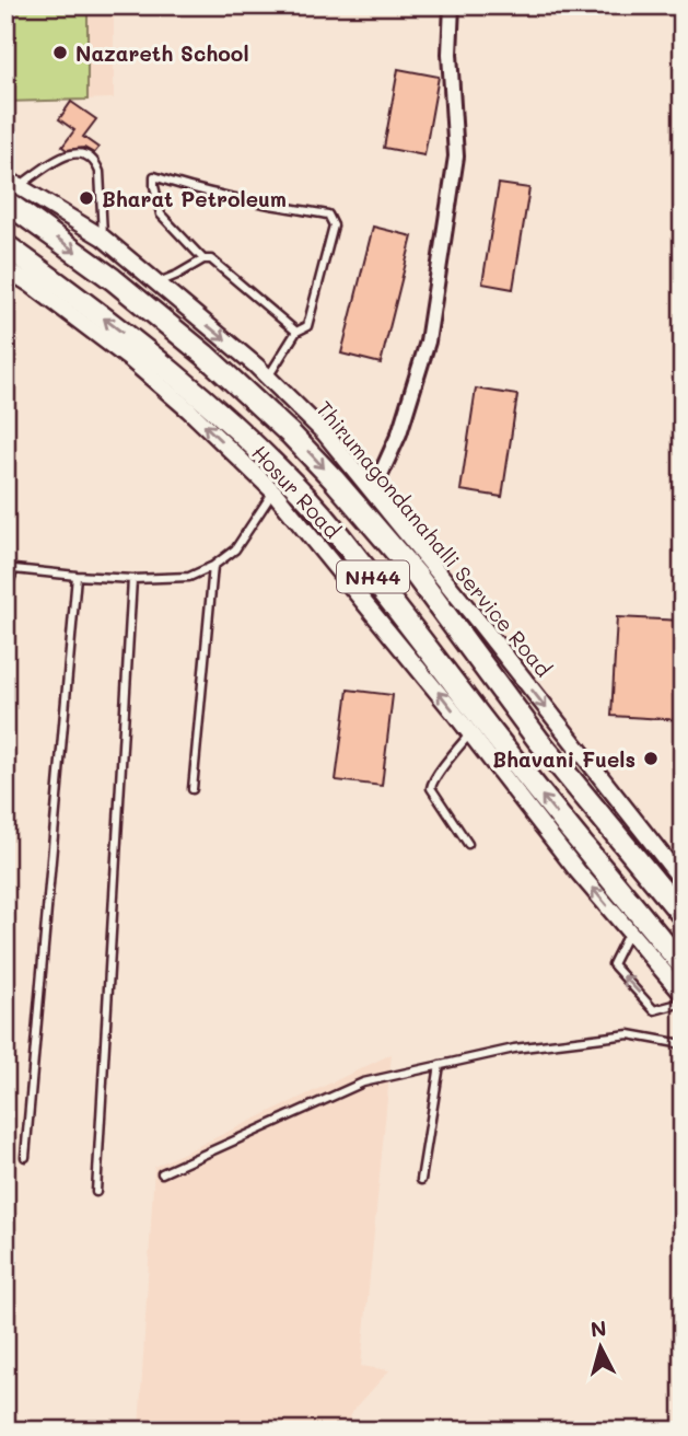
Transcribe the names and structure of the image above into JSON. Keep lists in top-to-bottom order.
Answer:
{
  "streets": {
    "highway": ["Hosur Road", "NH44"],
    "street": ["Thirumagondanahalli Service Road"]
  },
  "crossings": [
    ["Hosur Road", "Thirumagondanahalli Service Road"]
  ],
  "places": ["Nazareth School", "Bharat Petroleum", "Bhavani Fuels"],
  "north": "top"
}
